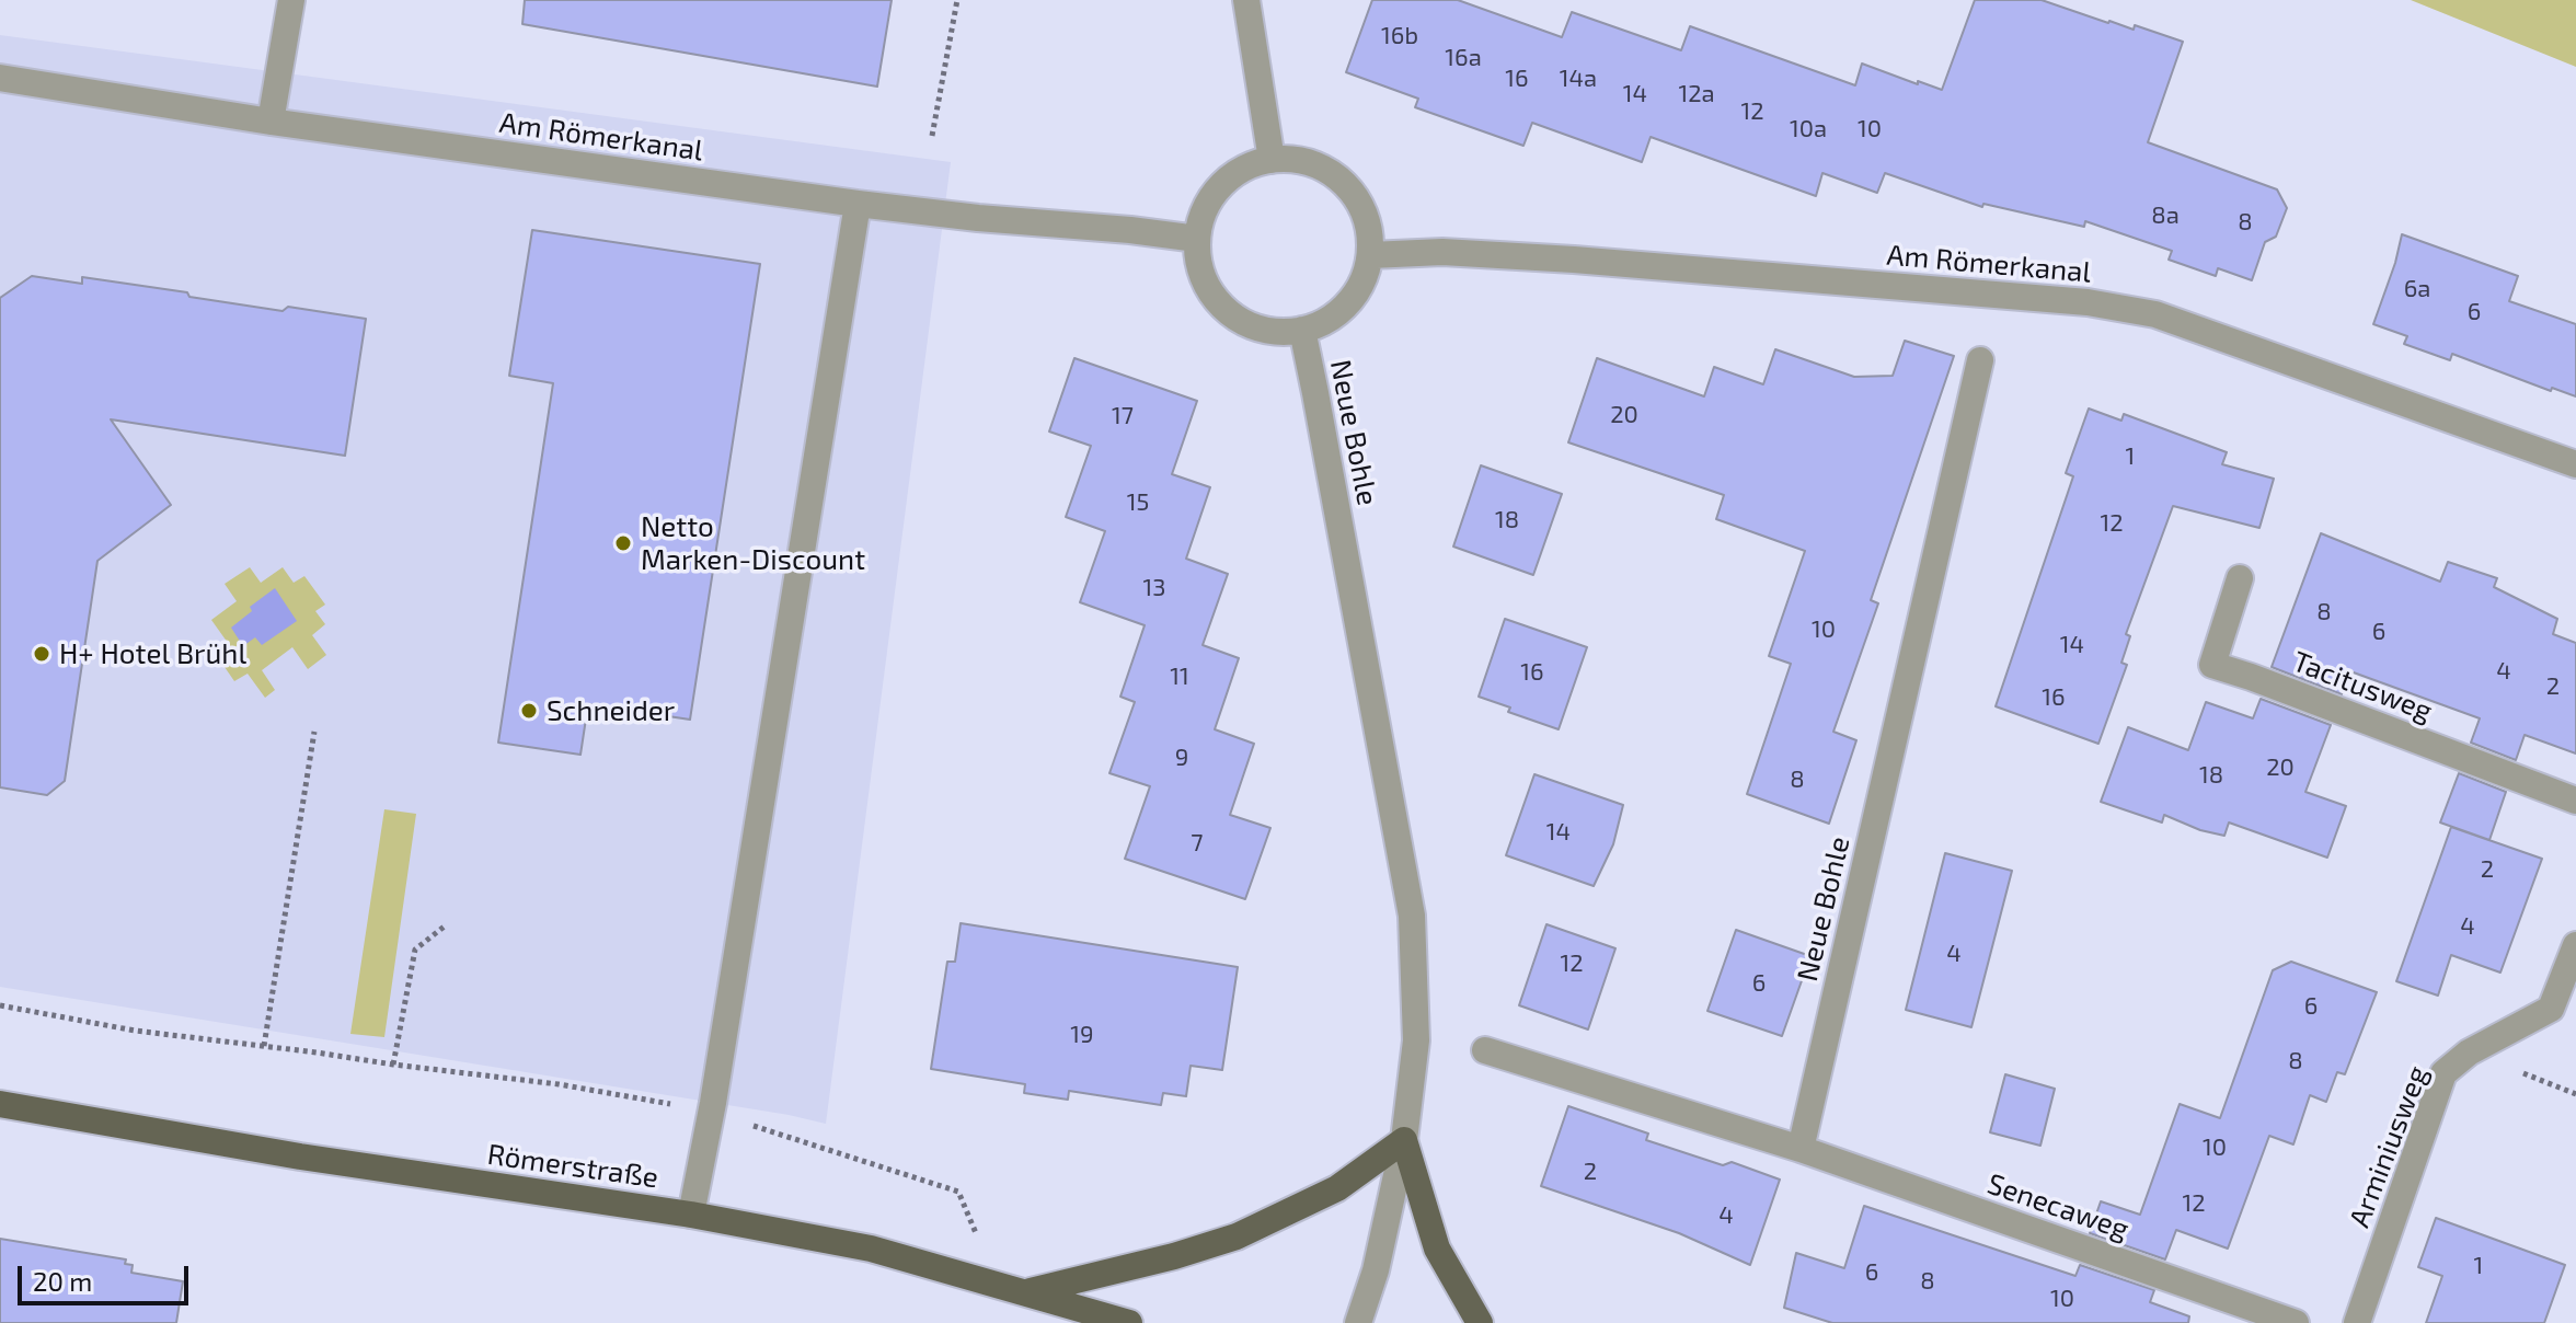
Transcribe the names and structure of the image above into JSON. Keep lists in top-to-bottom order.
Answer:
{
  "streets": {
    "main road": ["Römerstraße"],
    "street": [
      "Am Römerkanal",
      "Neue Bohle",
      "Tacitusweg",
      "Arminiusweg",
      "Senecaweg"
    ]
  },
  "crossings": [
    ["Am Römerkanal", "Neue Bohle"],
    ["Neue Bohle", "Senecaweg"]
  ],
  "places": ["Netto Marken-Discount", "H+ Hotel Brühl", "Schneider"],
  "house_numbers": [
    "16b",
    "16a",
    "16",
    "14a",
    "14",
    "12a",
    "12",
    "10a",
    "10",
    "8a",
    "8",
    "6a",
    "6",
    "20",
    "17",
    "1",
    "15",
    "18",
    "12",
    "13",
    "8",
    "10",
    "6",
    "14",
    "4",
    "16",
    "11",
    "2",
    "16",
    "9",
    "20",
    "18",
    "8",
    "14",
    "7",
    "2",
    "4",
    "4",
    "12",
    "6",
    "6",
    "19",
    "8",
    "10",
    "2",
    "12",
    "4",
    "1",
    "6",
    "8",
    "10"
  ],
  "scale_bar": "20 m"
}
